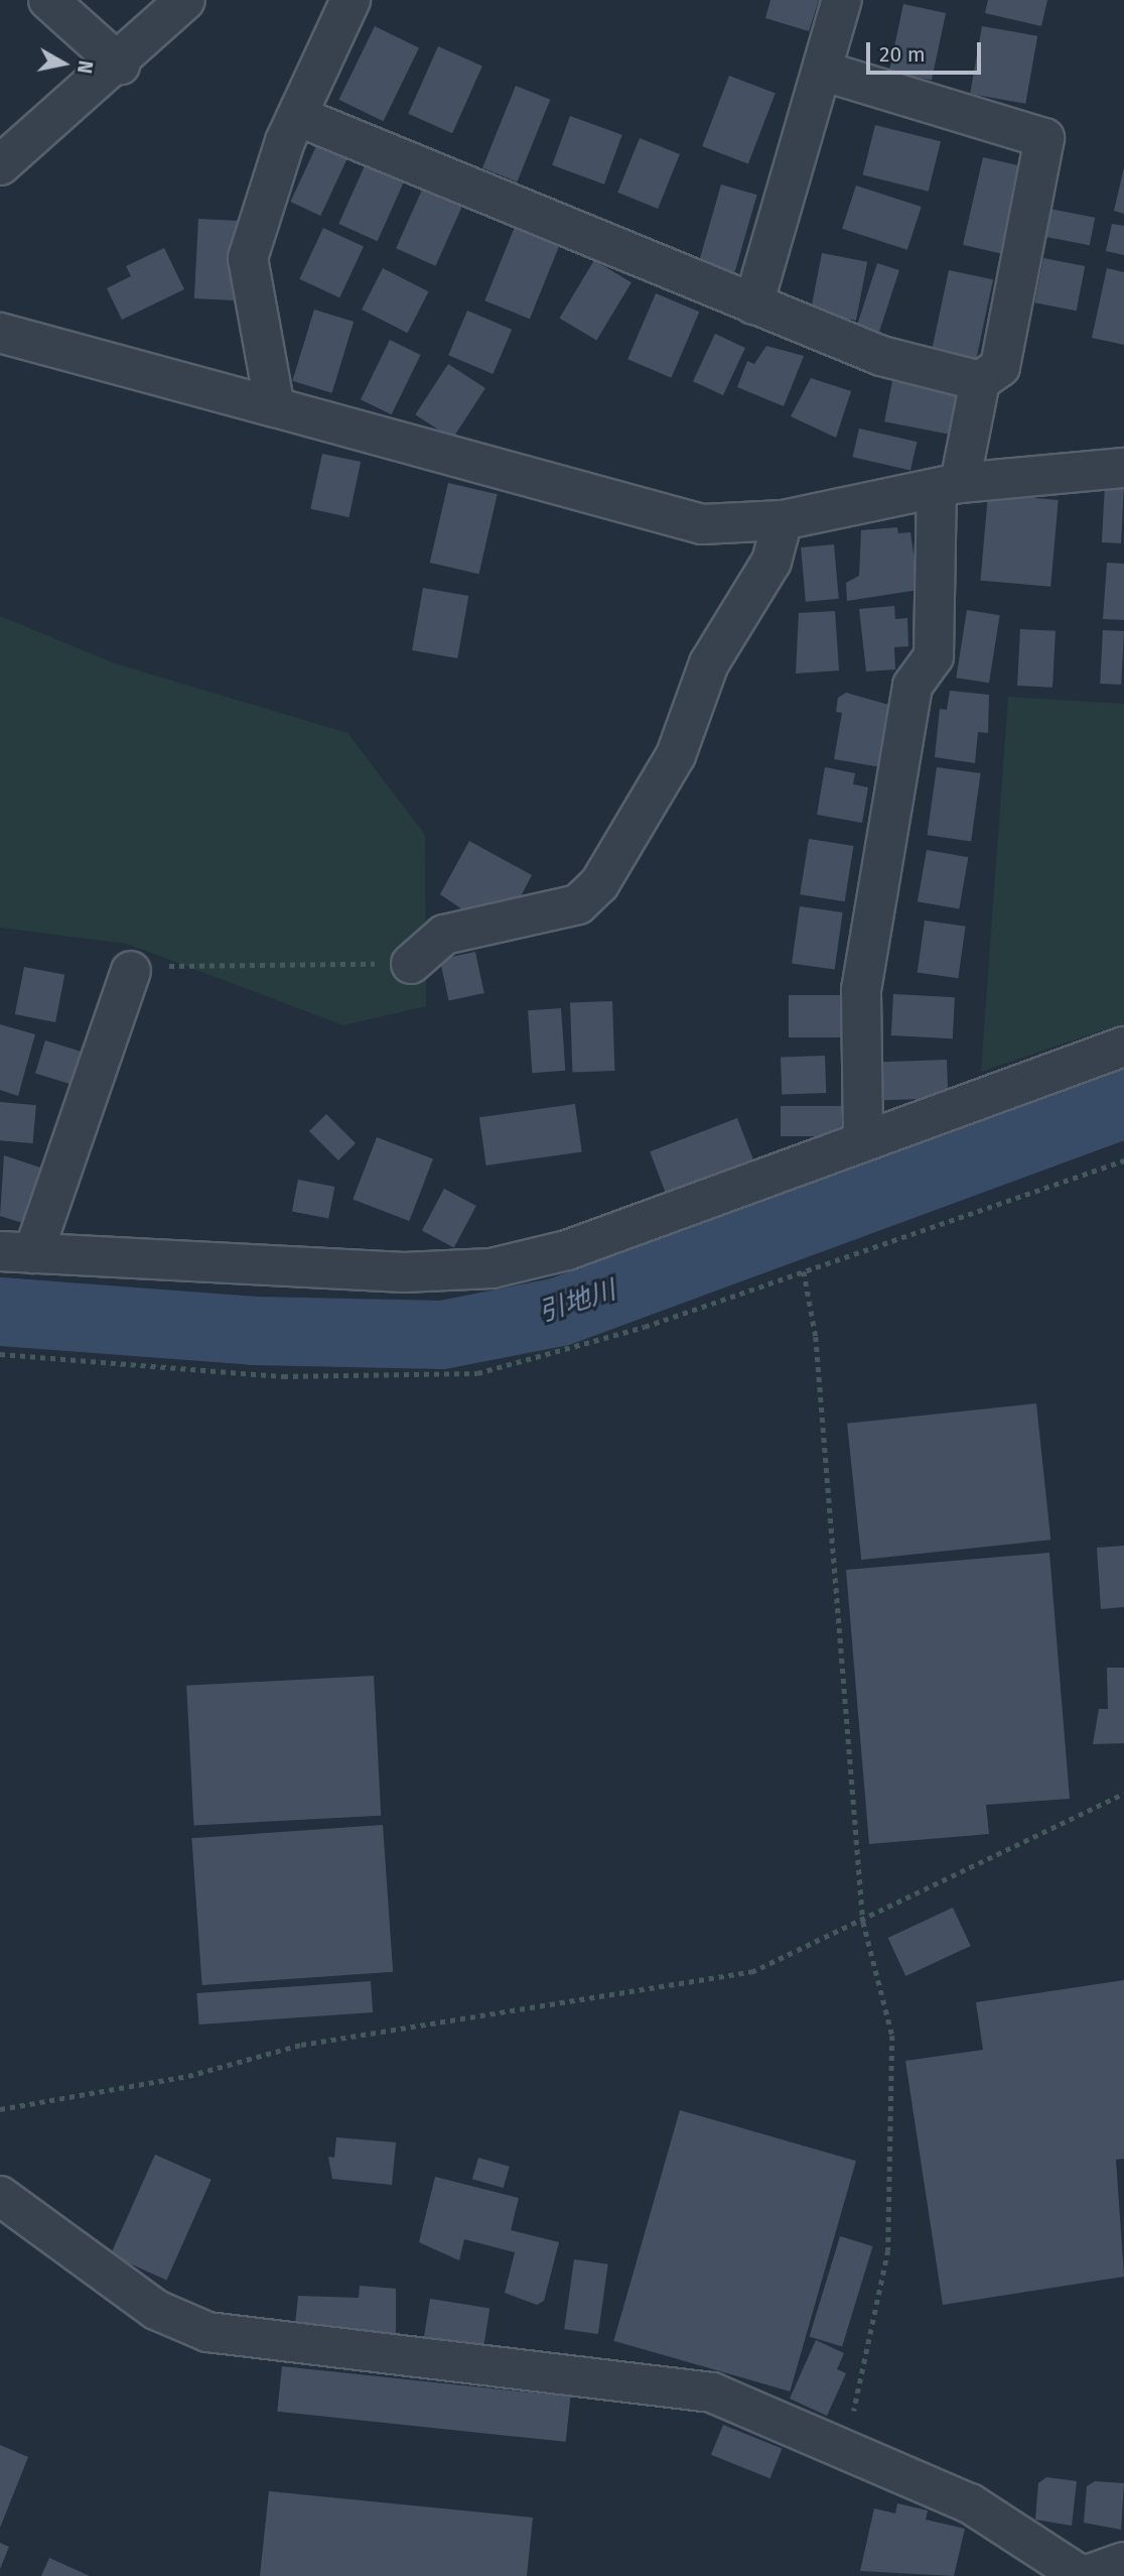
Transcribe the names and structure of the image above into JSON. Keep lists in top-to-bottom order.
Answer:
{
  "water": ["引地川"],
  "scale_bar": "20 m",
  "north": "right"
}
